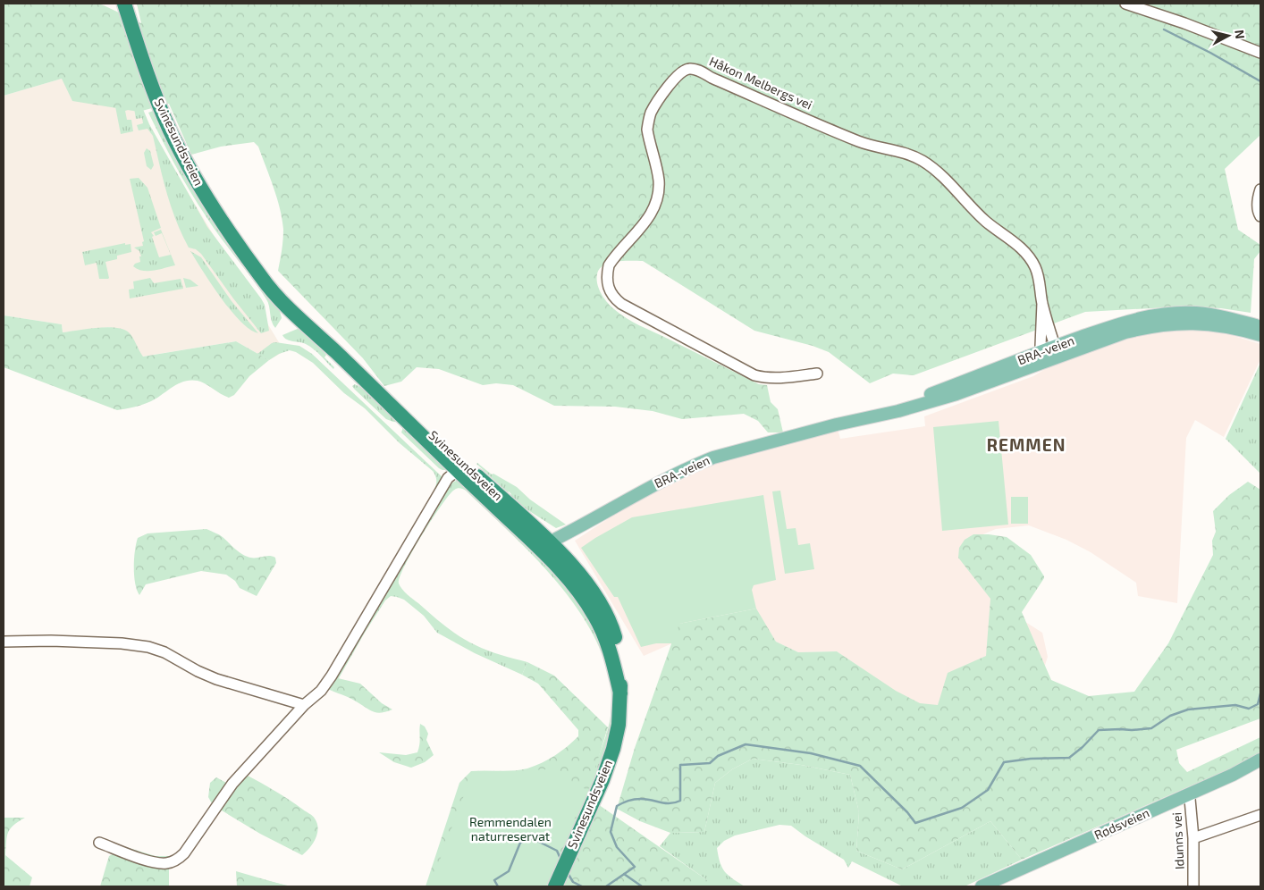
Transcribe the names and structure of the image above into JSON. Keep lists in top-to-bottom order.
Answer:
{
  "streets": {
    "highway": ["Svinesundsveien"],
    "main road": ["BRA-veien", "Rødsveien"],
    "street": ["Håkon Melbergs vei", "Idunns vei"]
  },
  "crossings": [
    ["Svinesundsveien", "BRA-veien"],
    ["Rødsveien", "Idunns vei"]
  ],
  "districts": ["REMMEN"],
  "parks": ["Remmendalen naturreservat"],
  "north": "right"
}
